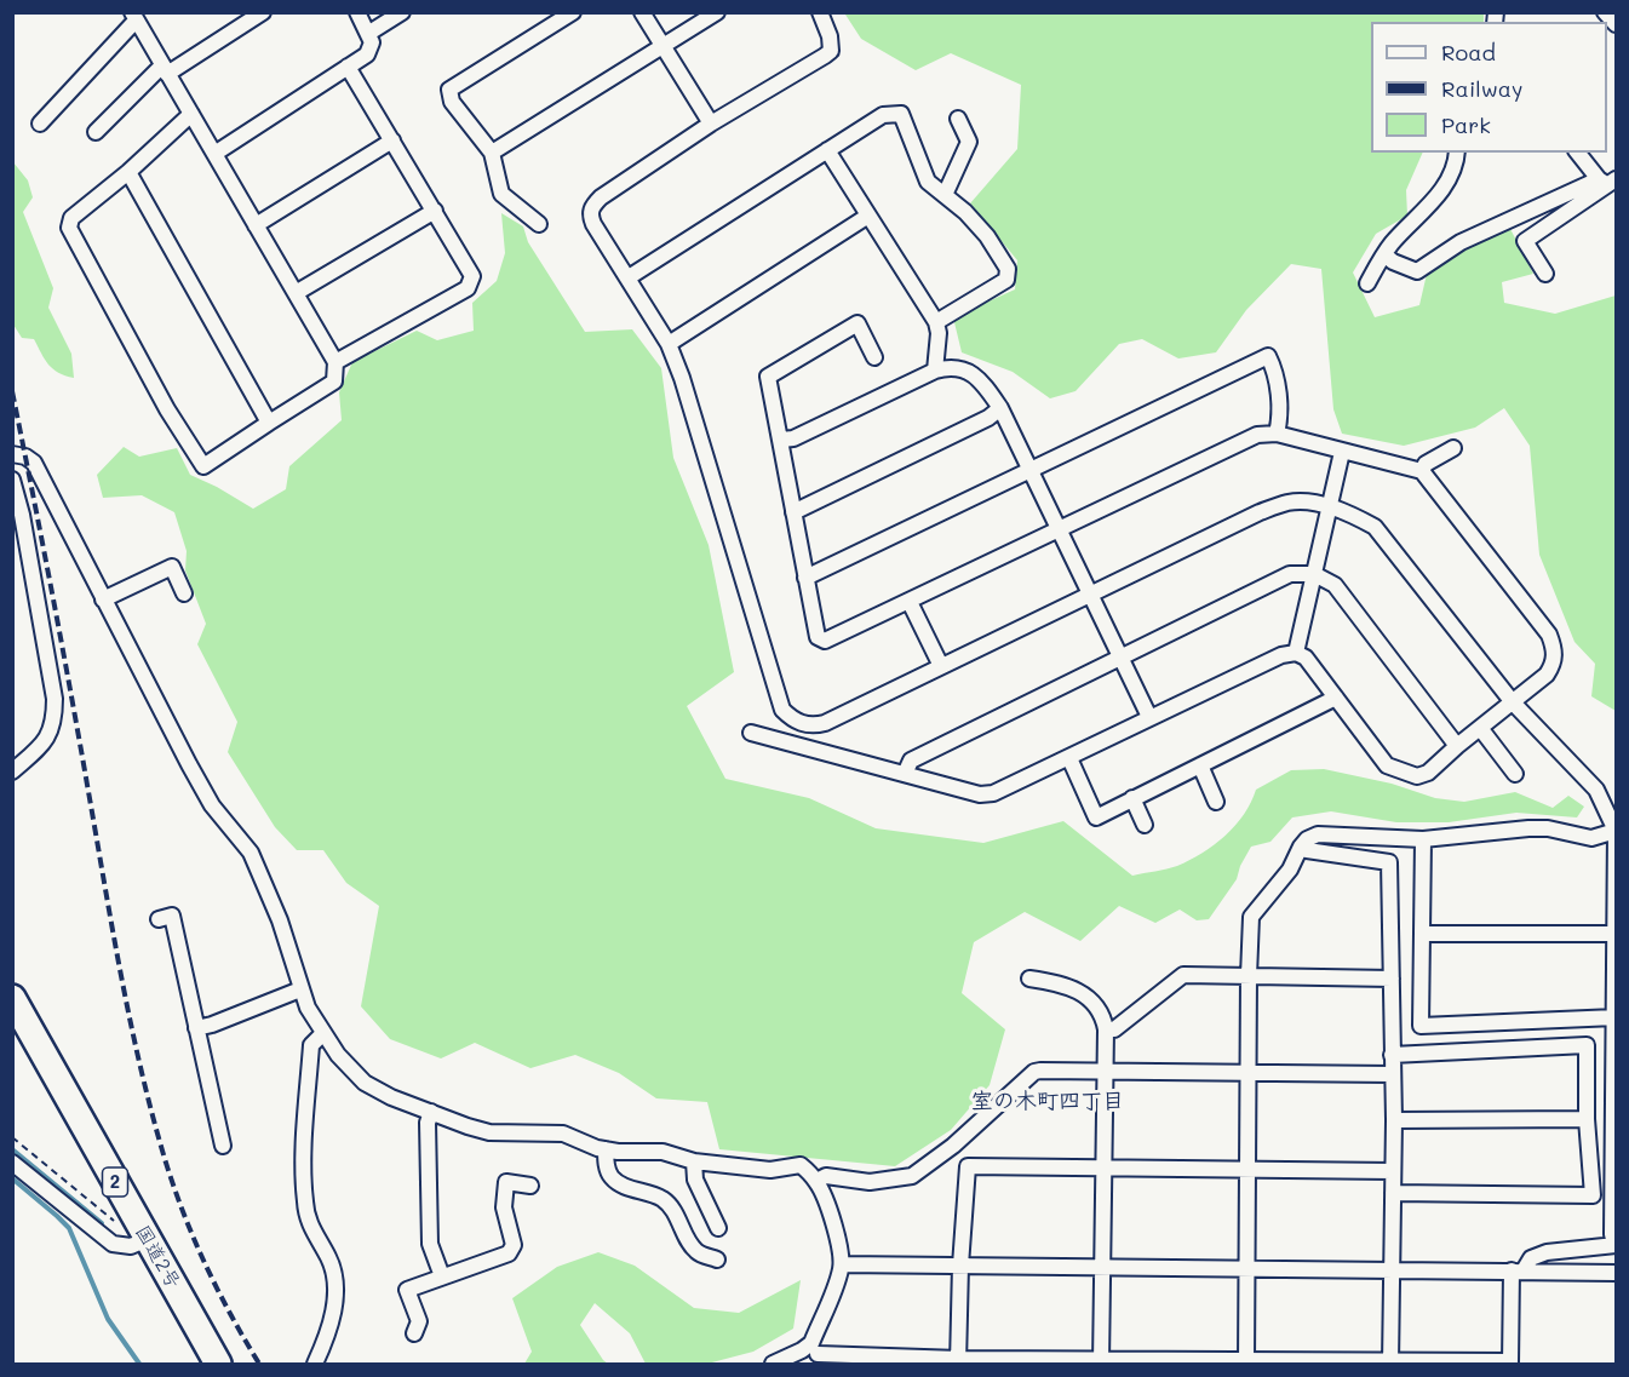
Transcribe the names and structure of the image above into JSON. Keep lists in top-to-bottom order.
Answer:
{
  "streets": {
    "highway": ["2", "国道2号"]
  },
  "districts": ["室の木町四丁目"],
  "legend": ["Road", "Railway", "Park"]
}
